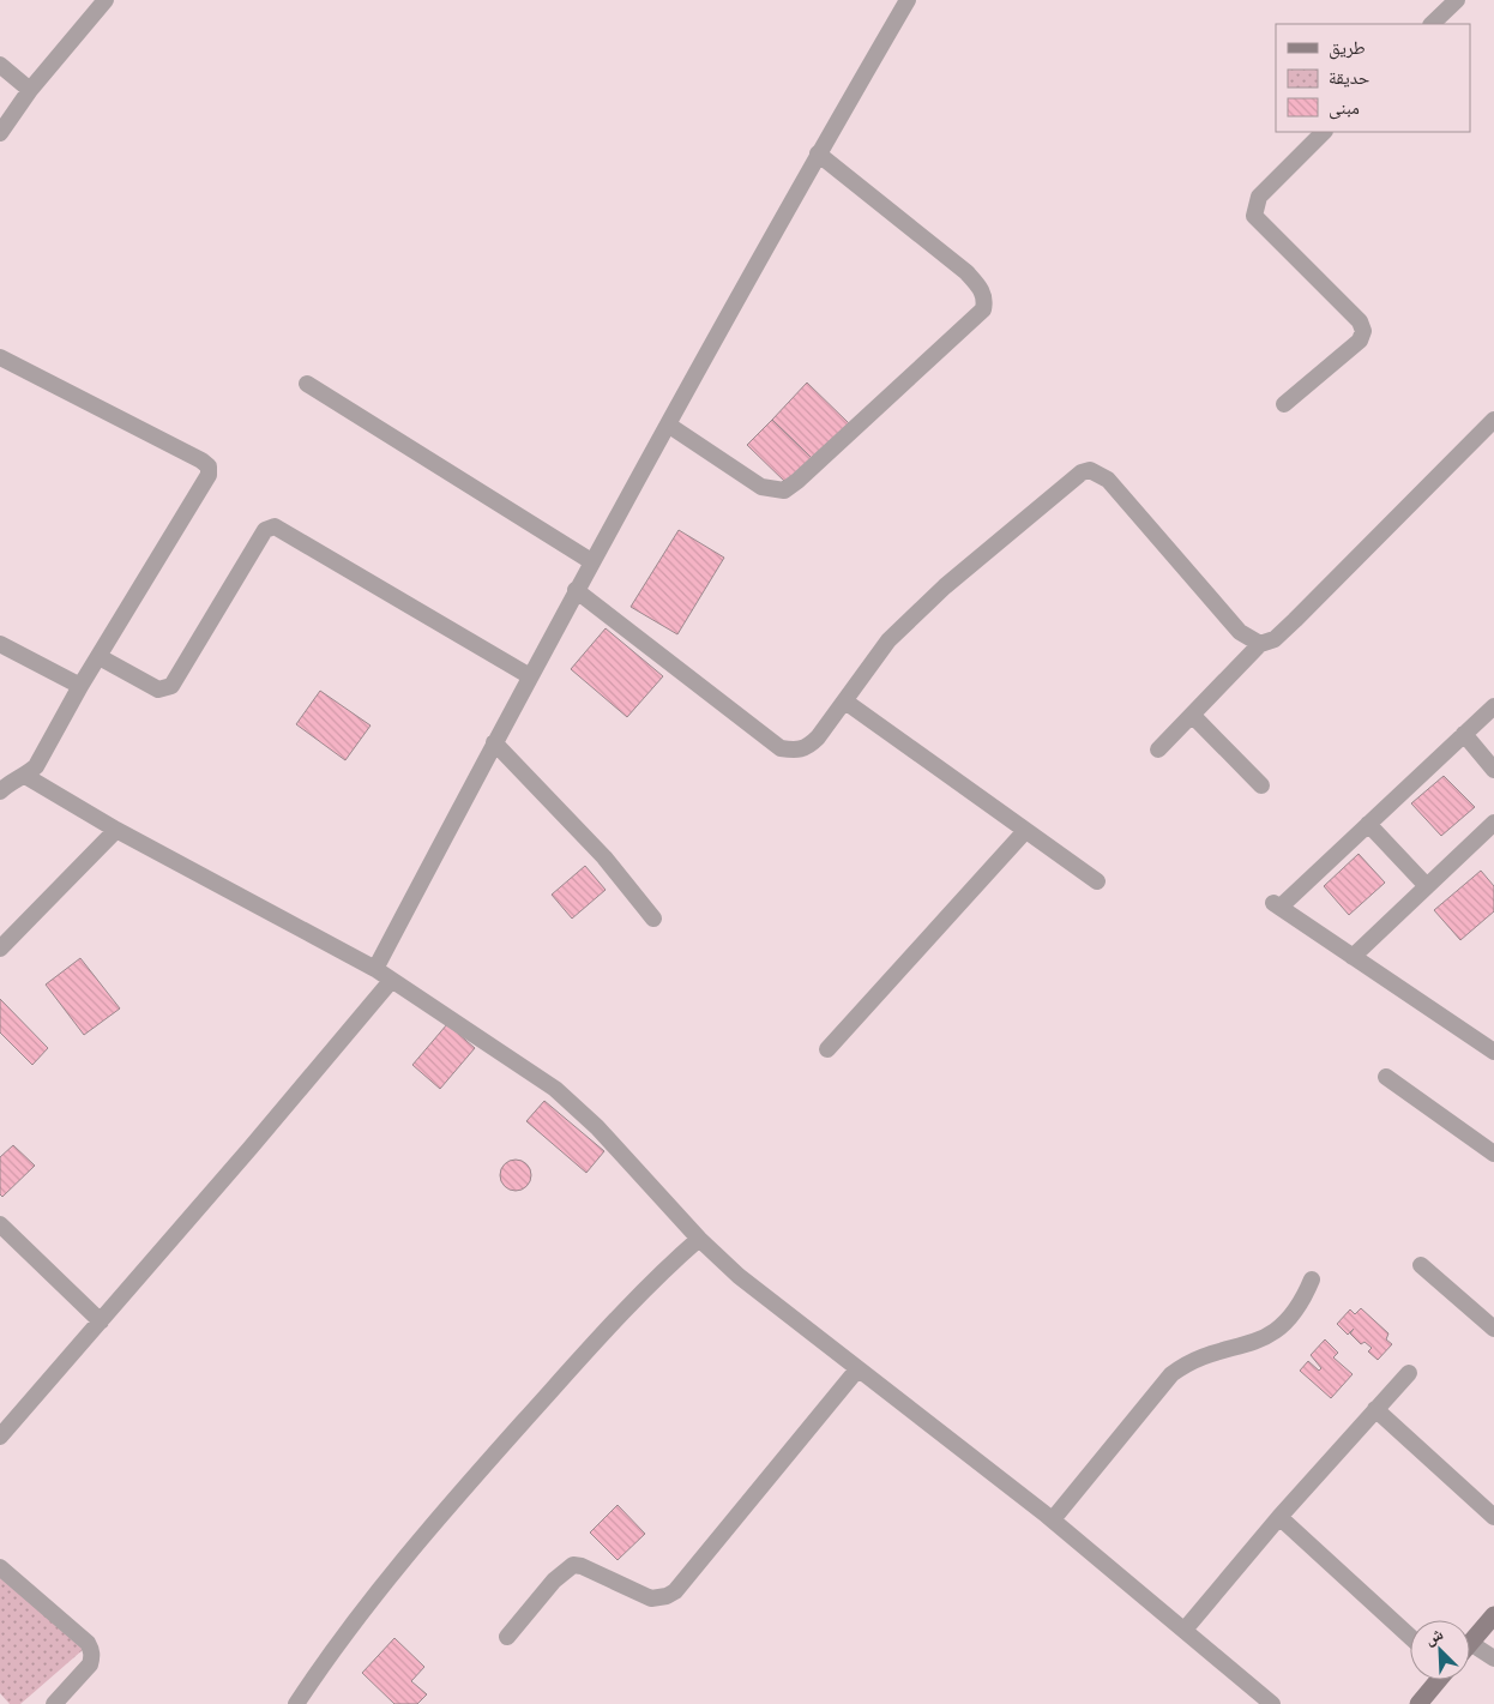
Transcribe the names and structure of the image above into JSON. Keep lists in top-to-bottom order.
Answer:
{
  "legend": ["طريق", "حديقة", "مبنى"],
  "north": "top left"
}
